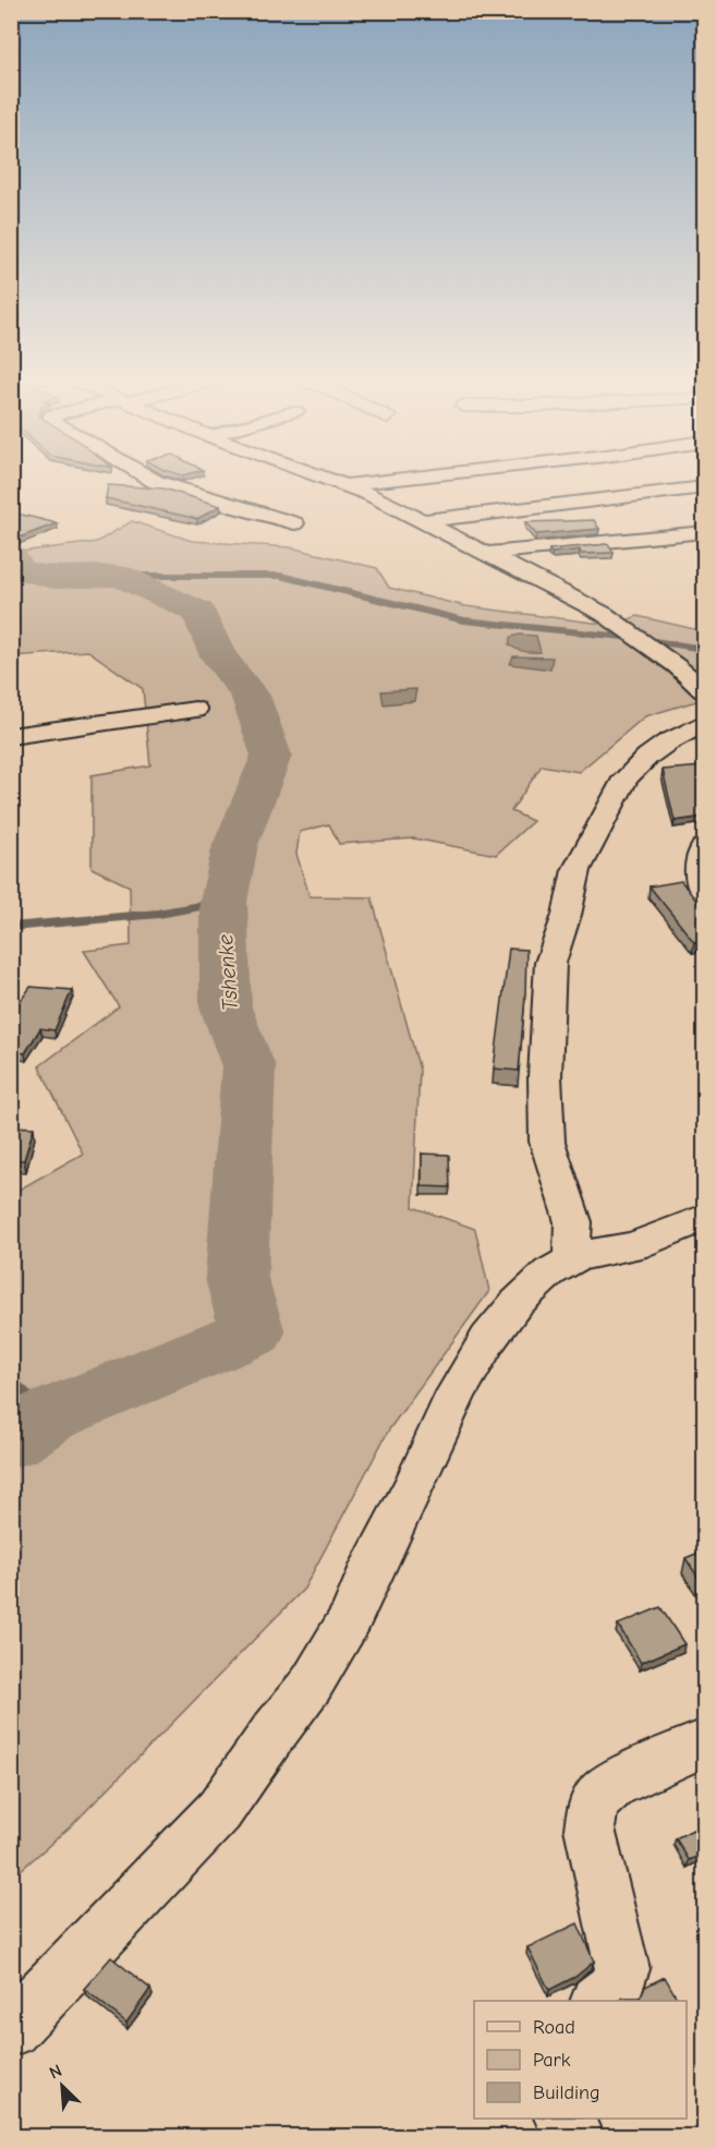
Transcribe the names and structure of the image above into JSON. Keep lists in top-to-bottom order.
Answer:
{
  "water": ["Tshenke"],
  "legend": ["Road", "Park", "Building"],
  "north": "top left"
}
